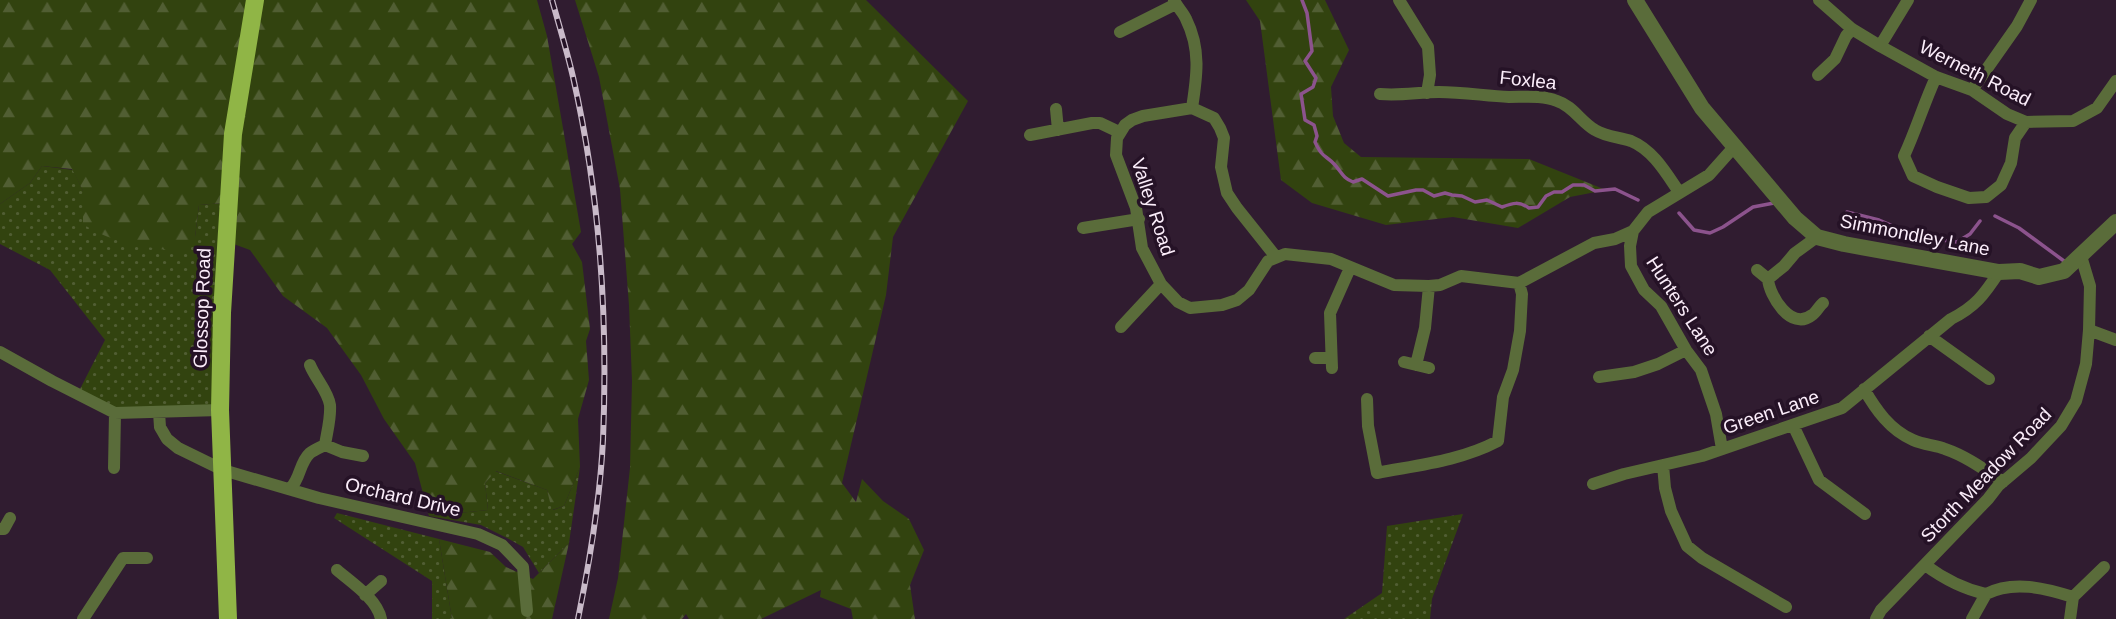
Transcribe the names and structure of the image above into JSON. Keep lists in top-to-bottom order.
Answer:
{
  "streets": {
    "main road": ["Glossop Road"],
    "street": [
      "Werneth Road",
      "Foxlea",
      "Valley Road",
      "Simmondley Lane",
      "Hunters Lane",
      "Green Lane",
      "Storth Meadow Road",
      "Orchard Drive"
    ]
  },
  "crossings": [
    ["Simmondley Lane", "Green Lane"],
    ["Simmondley Lane", "Storth Meadow Road"],
    ["Hunters Lane", "Green Lane"],
    ["Glossop Road", "Orchard Drive"]
  ]
}
